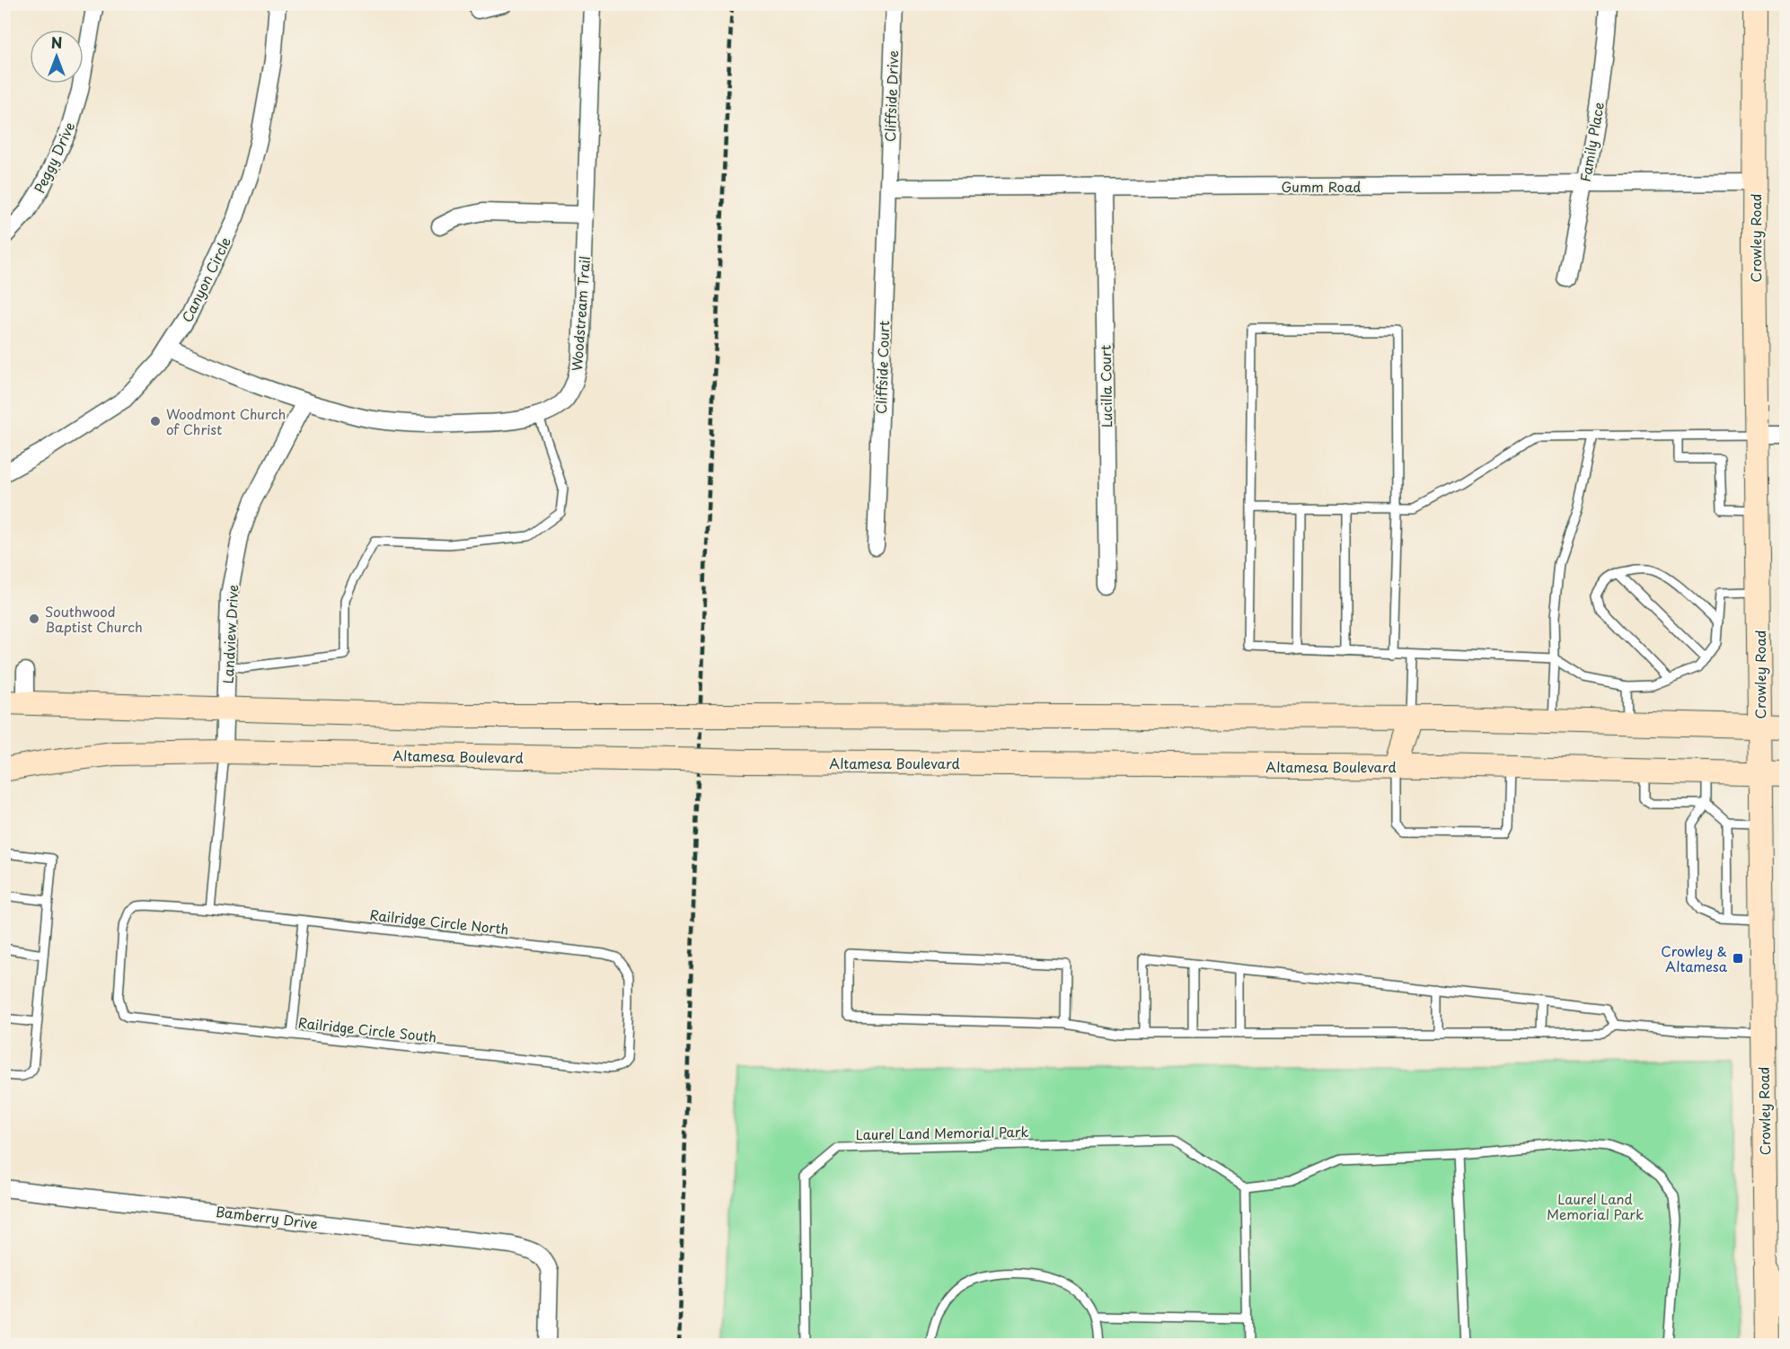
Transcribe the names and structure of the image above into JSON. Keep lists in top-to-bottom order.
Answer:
{
  "streets": {
    "main road": ["Crowley Road", "Altamesa Boulevard"],
    "street": [
      "Cliffside Drive",
      "Family Place",
      "Peggy Drive",
      "Gumm Road",
      "Canyon Circle",
      "Woodstream Trail",
      "Cliffside Court",
      "Lucilla Court",
      "Landview Drive",
      "Bamberry Drive"
    ],
    "lane": ["Railridge Circle North", "Railridge Circle South", "Laurel Land Memorial Park"]
  },
  "crossings": [
    ["Cliffside Drive", "Gumm Road"],
    ["Cliffside Drive", "Cliffside Court"],
    ["Family Place", "Gumm Road"],
    ["Gumm Road", "Crowley Road"],
    ["Gumm Road", "Cliffside Court"],
    ["Gumm Road", "Lucilla Court"],
    ["Crowley Road", "Altamesa Boulevard"],
    ["Canyon Circle", "Woodstream Trail"],
    ["Woodstream Trail", "Landview Drive"],
    ["Landview Drive", "Altamesa Boulevard"],
    ["Railridge Circle North", "Railridge Circle South"]
  ],
  "parks": ["Laurel Land Memorial Park"],
  "places": {
    "other": ["Woodmont Church of Christ", "Southwood Baptist Church"],
    "transit": ["Crowley & Altamesa"]
  },
  "north": "top"
}
